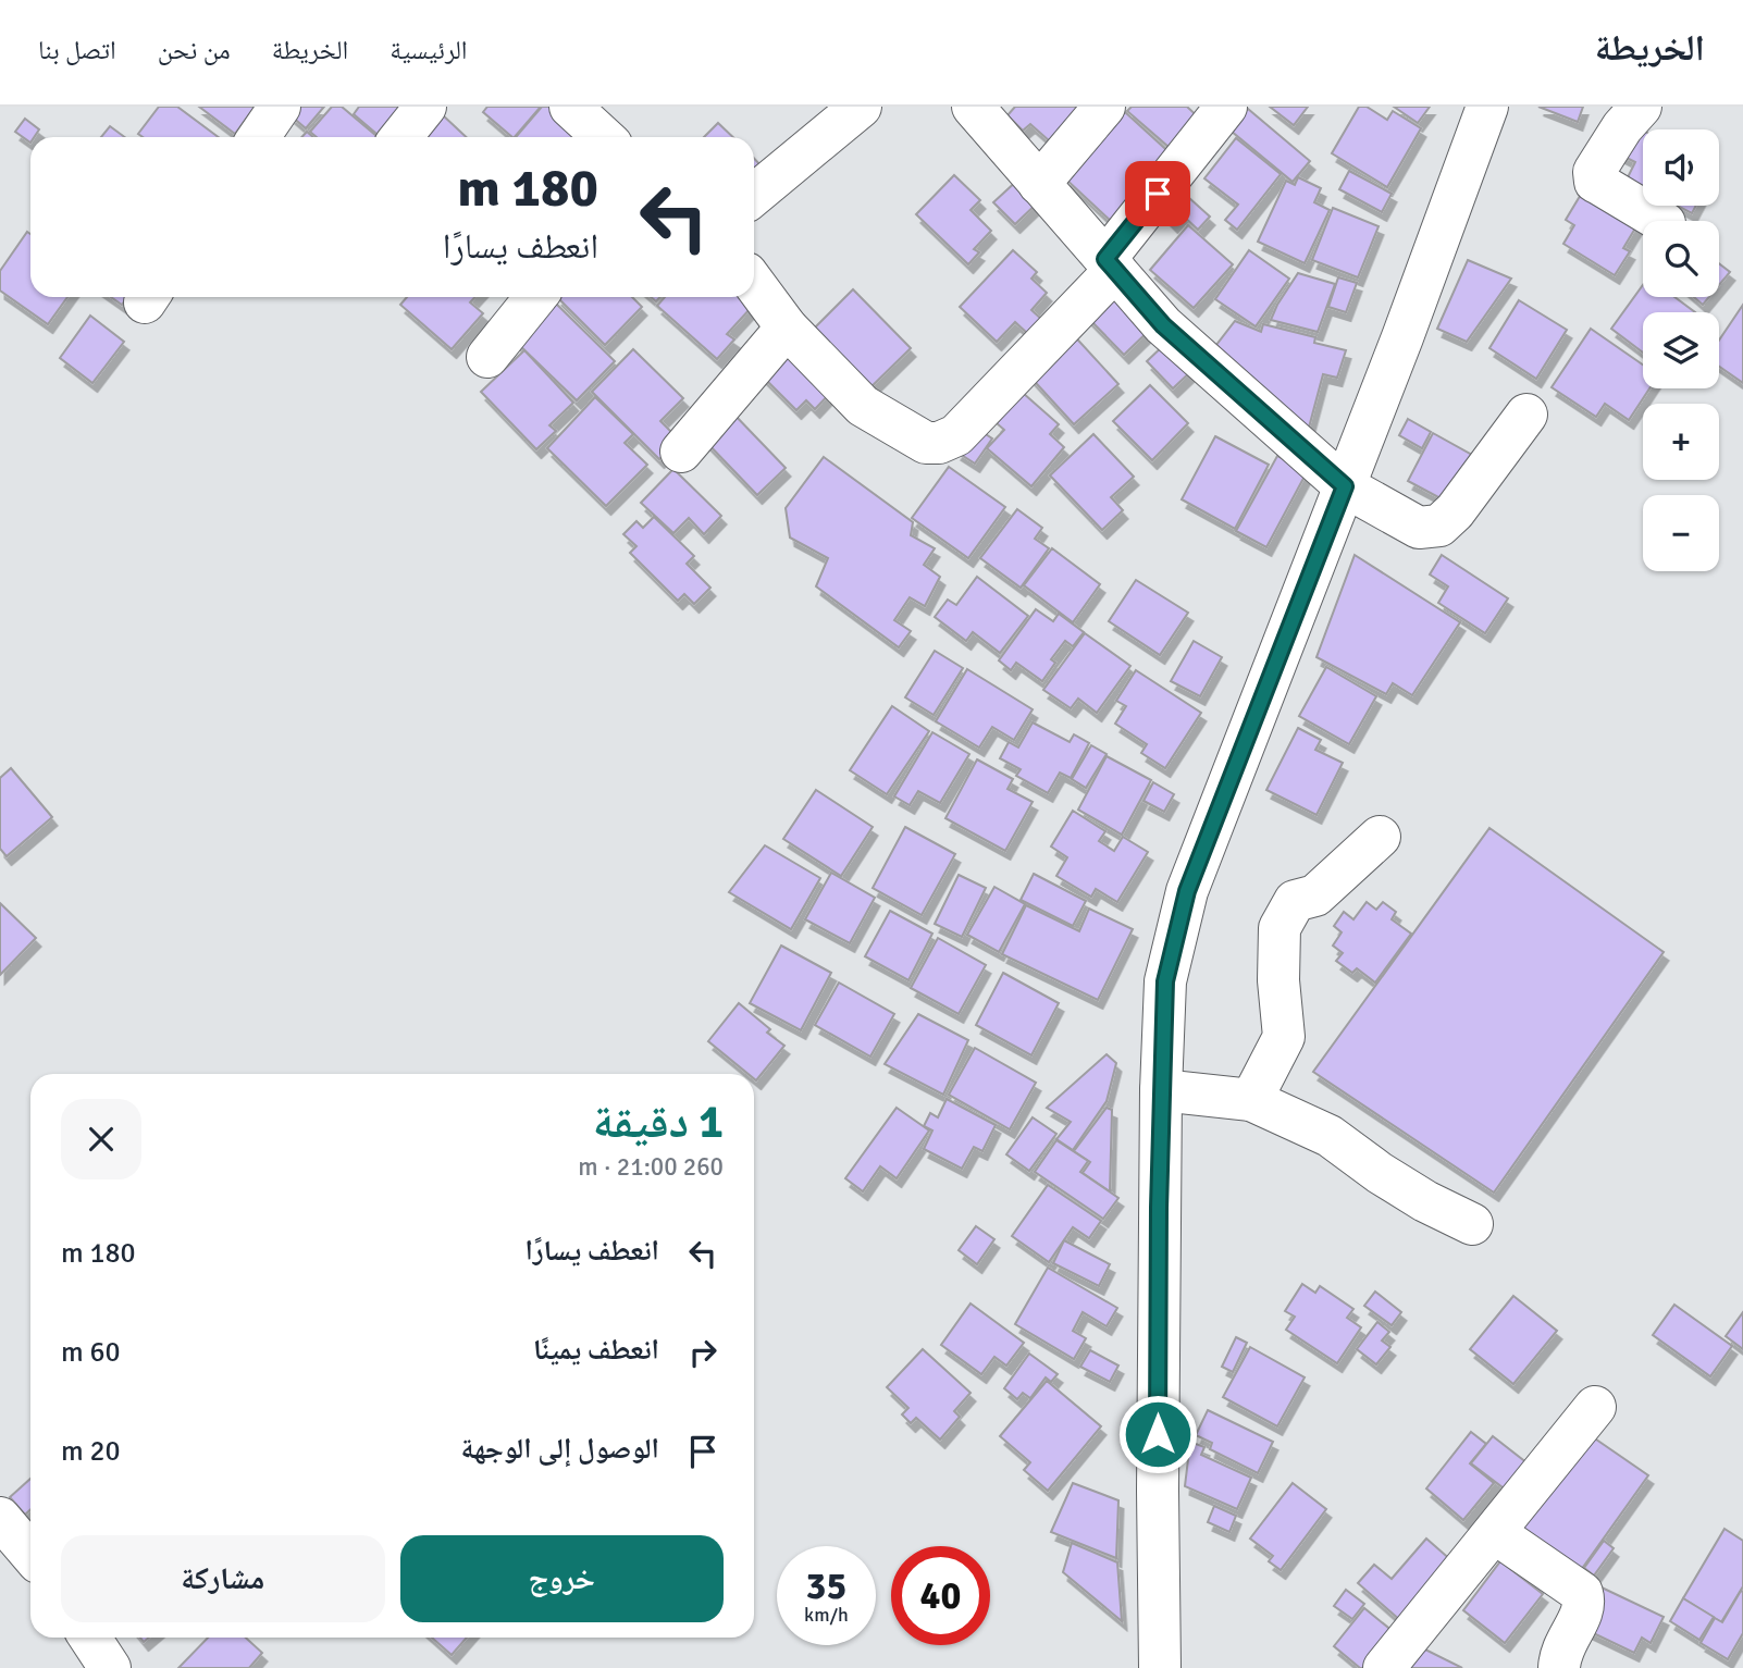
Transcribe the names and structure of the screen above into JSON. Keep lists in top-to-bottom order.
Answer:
{
  "page": {
    "header": "الخريطة",
    "nav": [
      "الرئيسية",
      "الخريطة",
      "من نحن",
      "اتصل بنا"
    ],
    "map_buttons": ["+", "−"],
    "turn": ["180 m", "انعطف يسارًا"],
    "heading": ["1 دقيقة", "260 m · 21:00"],
    "list": [
      {
        "name": "انعطف يسارًا",
        "value": "180 m"
      },
      {
        "name": "انعطف يمينًا",
        "value": "60 m"
      },
      {
        "name": "الوصول إلى الوجهة",
        "value": "20 m"
      }
    ],
    "buttons": ["خروج", "مشاركة"],
    "speed": "35 km/h",
    "limit": "40"
  }
}
